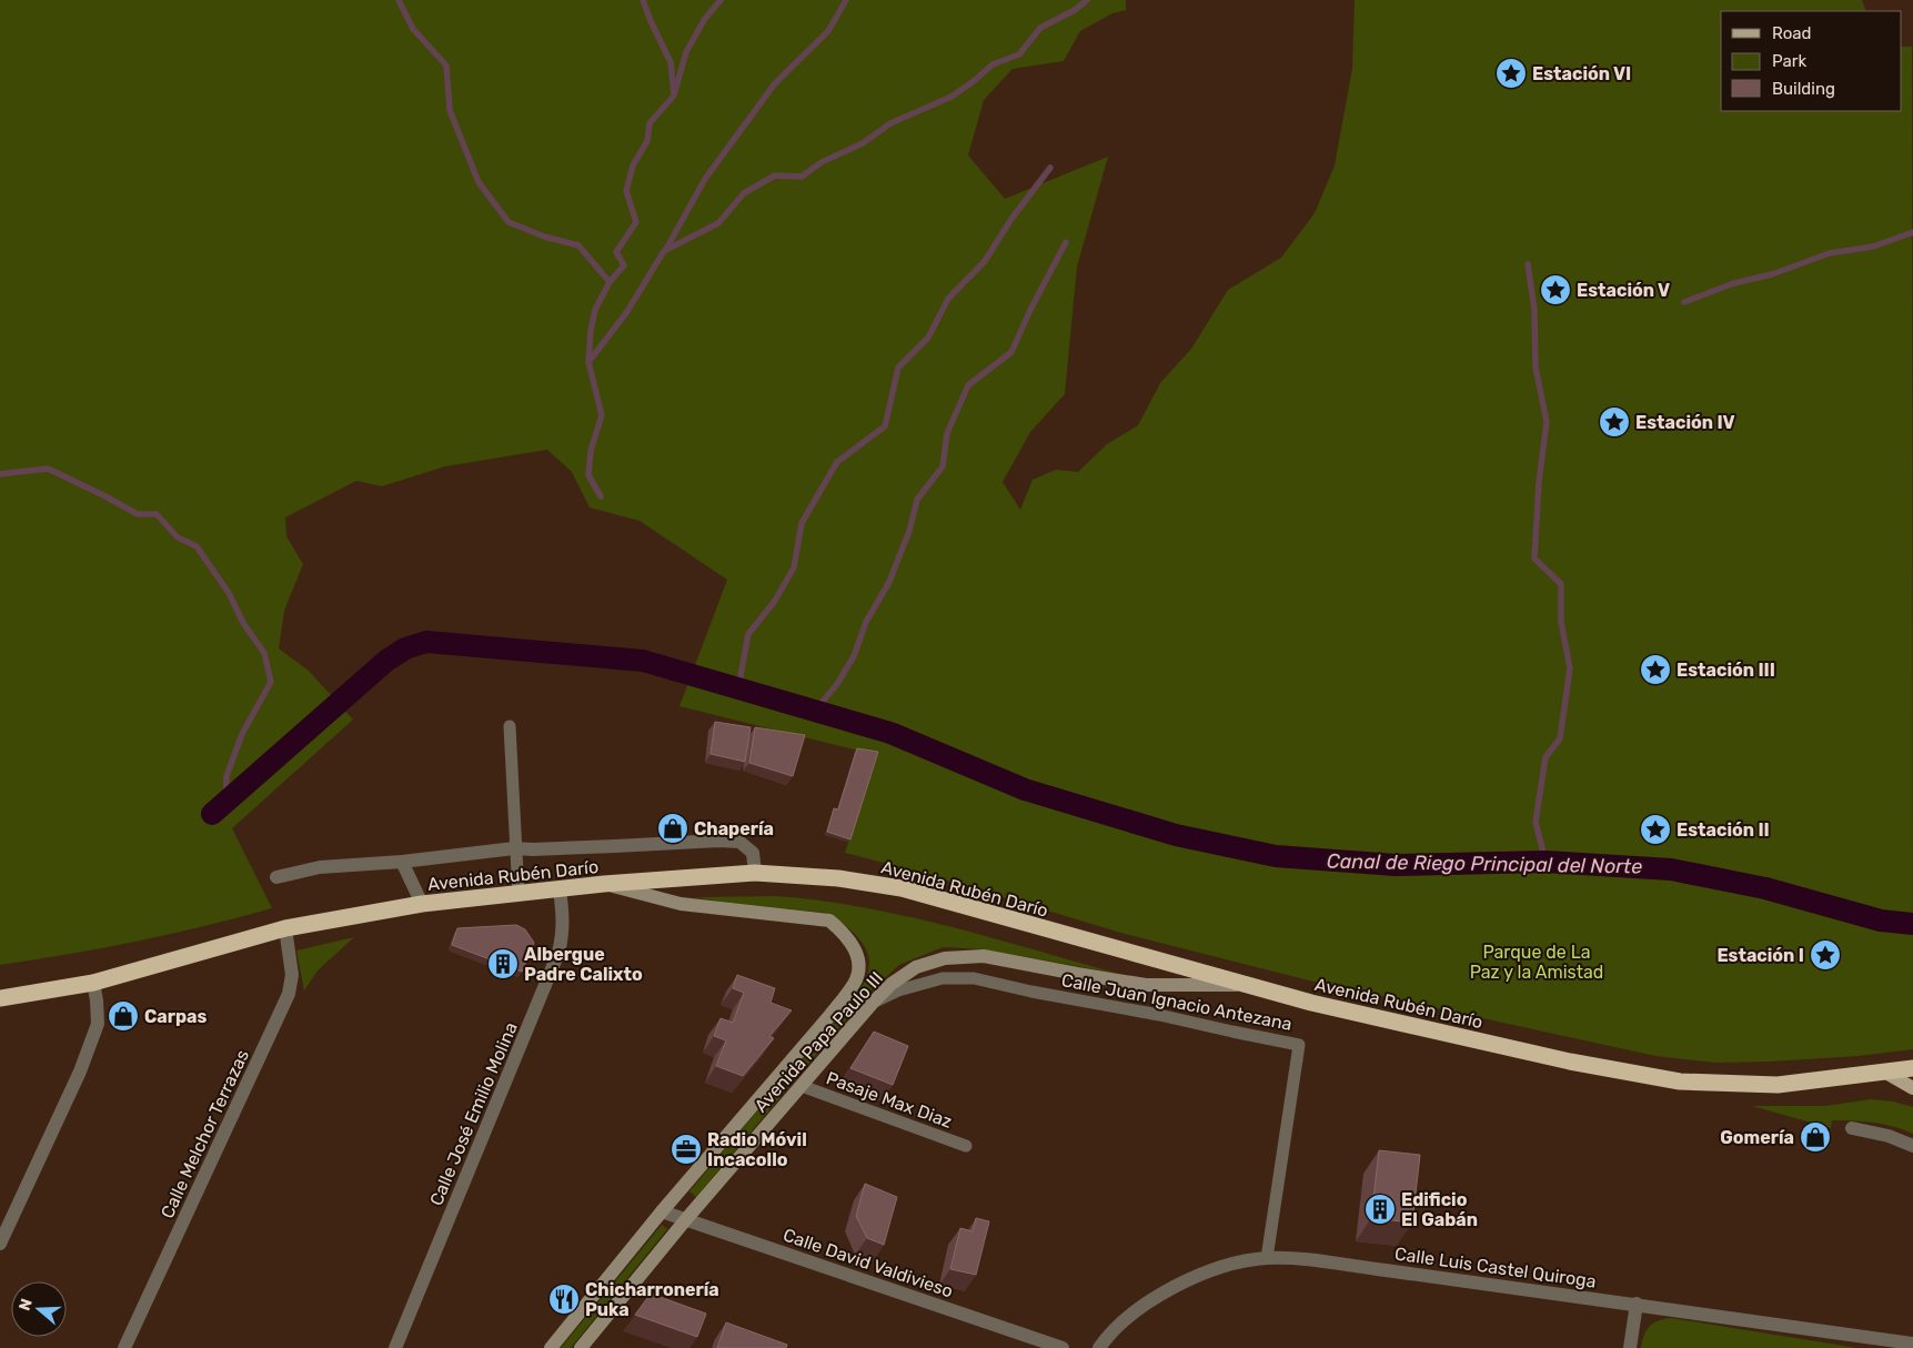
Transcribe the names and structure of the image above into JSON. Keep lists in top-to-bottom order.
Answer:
{
  "streets": {
    "highway": ["Avenida Rubén Darío"],
    "main road": ["Avenida Papa Paulo III"],
    "street": [
      "Calle José Emilio Molina",
      "Calle Melchor Terrazas",
      "Calle David Valdivieso",
      "Calle Luis Castel Quiroga"
    ],
    "lane": ["Calle Juan Ignacio Antezana", "Pasaje Max Diaz"]
  },
  "crossings": [
    ["Avenida Rubén Darío", "Avenida Papa Paulo III"],
    ["Avenida Rubén Darío", "Calle José Emilio Molina"],
    ["Avenida Rubén Darío", "Calle Melchor Terrazas"],
    ["Calle Juan Ignacio Antezana", "Avenida Papa Paulo III"],
    ["Calle Juan Ignacio Antezana", "Calle Luis Castel Quiroga"],
    ["Avenida Papa Paulo III", "Pasaje Max Diaz"],
    ["Avenida Papa Paulo III", "Calle David Valdivieso"]
  ],
  "water": ["Canal de Riego Principal del Norte"],
  "parks": ["Parque de La Paz y la Amistad"],
  "places": {
    "place": [
      "Estación VI",
      "Estación V",
      "Estación IV",
      "Estación III",
      "Estación II",
      "Estación I"
    ],
    "shop": ["Chapería", "Carpas", "Gomería"],
    "building": ["Albergue Padre Calixto", "Edificio El Gabán"],
    "office": ["Radio Móvil Incacollo"],
    "restaurant": ["Chicharronería Puka"]
  },
  "legend": ["Road", "Park", "Building"],
  "north": "left"
}
